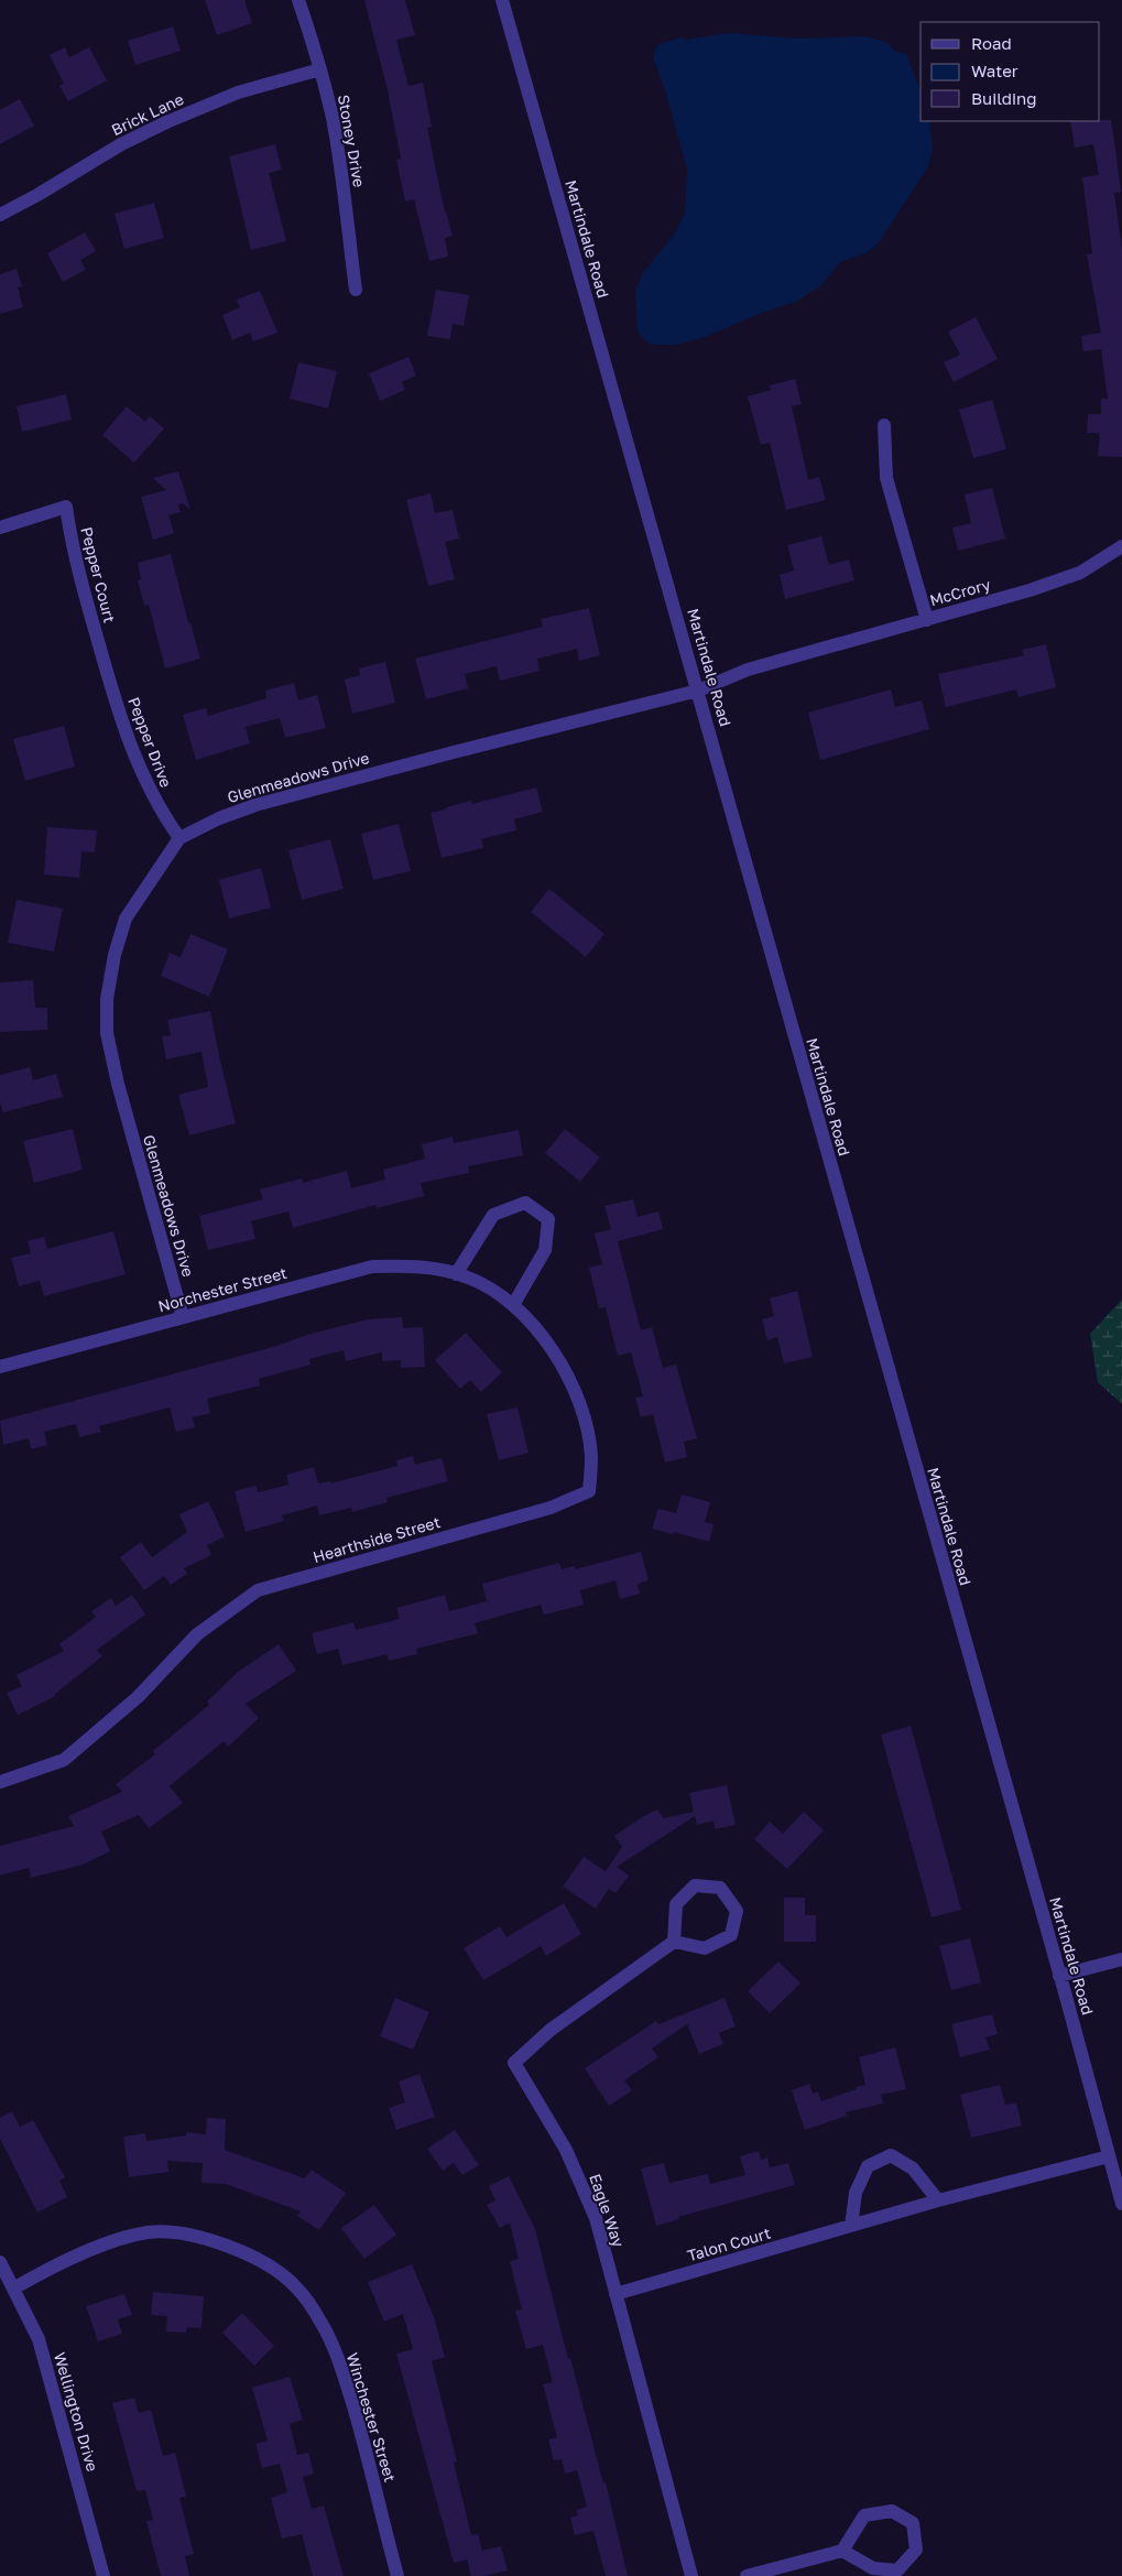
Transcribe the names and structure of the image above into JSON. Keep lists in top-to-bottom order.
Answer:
{
  "streets": {
    "street": [
      "Brick Lane",
      "Stoney Drive",
      "Martindale Road",
      "Pepper Court",
      "McCrory",
      "Pepper Drive",
      "Glenmeadows Drive",
      "Norchester Street",
      "Hearthside Street",
      "Eagle Way",
      "Talon Court",
      "Wellington Drive",
      "Winchester Street"
    ]
  },
  "crossings": [
    ["Brick Lane", "Stoney Drive"],
    ["Martindale Road", "McCrory"],
    ["Martindale Road", "Glenmeadows Drive"],
    ["Martindale Road", "Talon Court"],
    ["Pepper Court", "Pepper Drive"],
    ["McCrory", "Glenmeadows Drive"],
    ["Pepper Drive", "Glenmeadows Drive"],
    ["Glenmeadows Drive", "Norchester Street"],
    ["Norchester Street", "Hearthside Street"],
    ["Eagle Way", "Talon Court"],
    ["Wellington Drive", "Winchester Street"]
  ],
  "legend": ["Road", "Water", "Building"]
}
